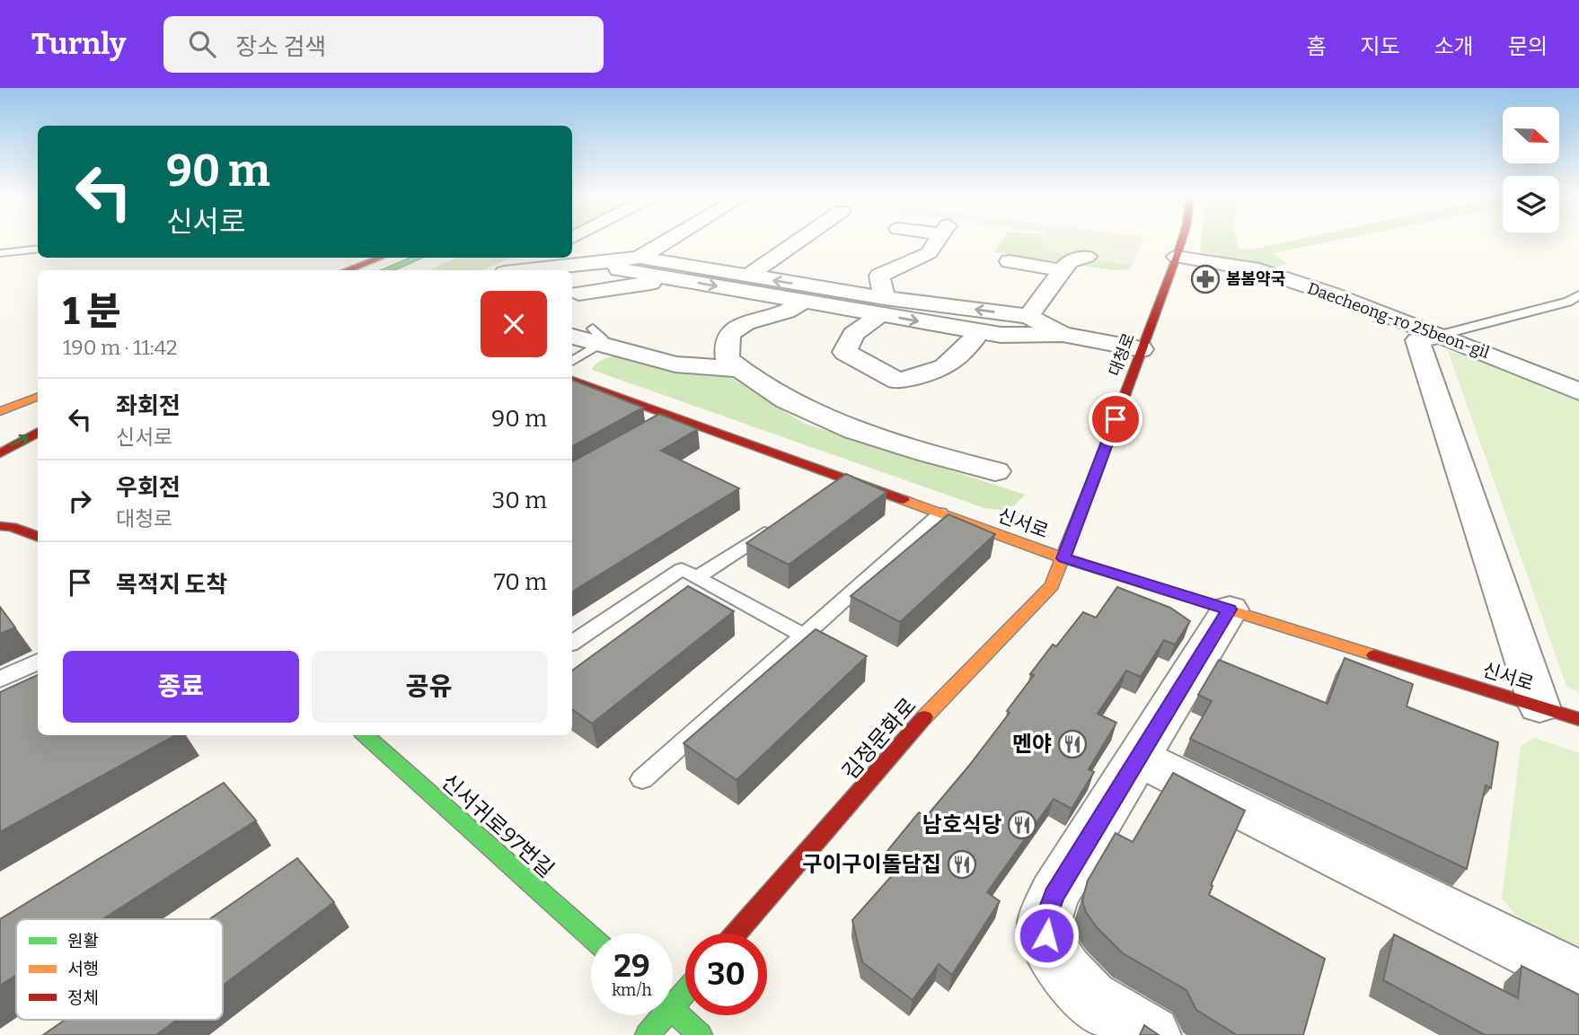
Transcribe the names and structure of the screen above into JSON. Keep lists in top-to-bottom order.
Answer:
{
  "streets": {
    "street": [
      "Daecheong-ro 25beon-gil",
      "대청로",
      "신서로",
      "김정문화로",
      "신서귀로97번길"
    ]
  },
  "crossings": [
    ["Daecheong-ro 25beon-gil", "대청로"],
    ["대청로", "신서로"],
    ["대청로", "김정문화로"],
    ["신서로", "김정문화로"]
  ],
  "places": {
    "pharmacy": ["봄봄약국"],
    "restaurant": ["멘야", "남호식당", "구이구이돌담집"]
  },
  "legend": ["원활", "서행", "정체"],
  "north": "right",
  "page": {
    "header": "Turnly",
    "search": "장소 검색",
    "nav": [
      "홈",
      "지도",
      "소개",
      "문의"
    ],
    "turn": ["90 m", "신서로"],
    "heading": ["1 분", "190 m · 11:42"],
    "list": [
      {
        "name": "좌회전",
        "note": "신서로",
        "value": "90 m"
      },
      {
        "name": "우회전",
        "note": "대청로",
        "value": "30 m"
      },
      {
        "name": "목적지 도착",
        "value": "70 m"
      }
    ],
    "buttons": ["종료", "공유"],
    "speed": "29 km/h",
    "limit": "30"
  }
}
